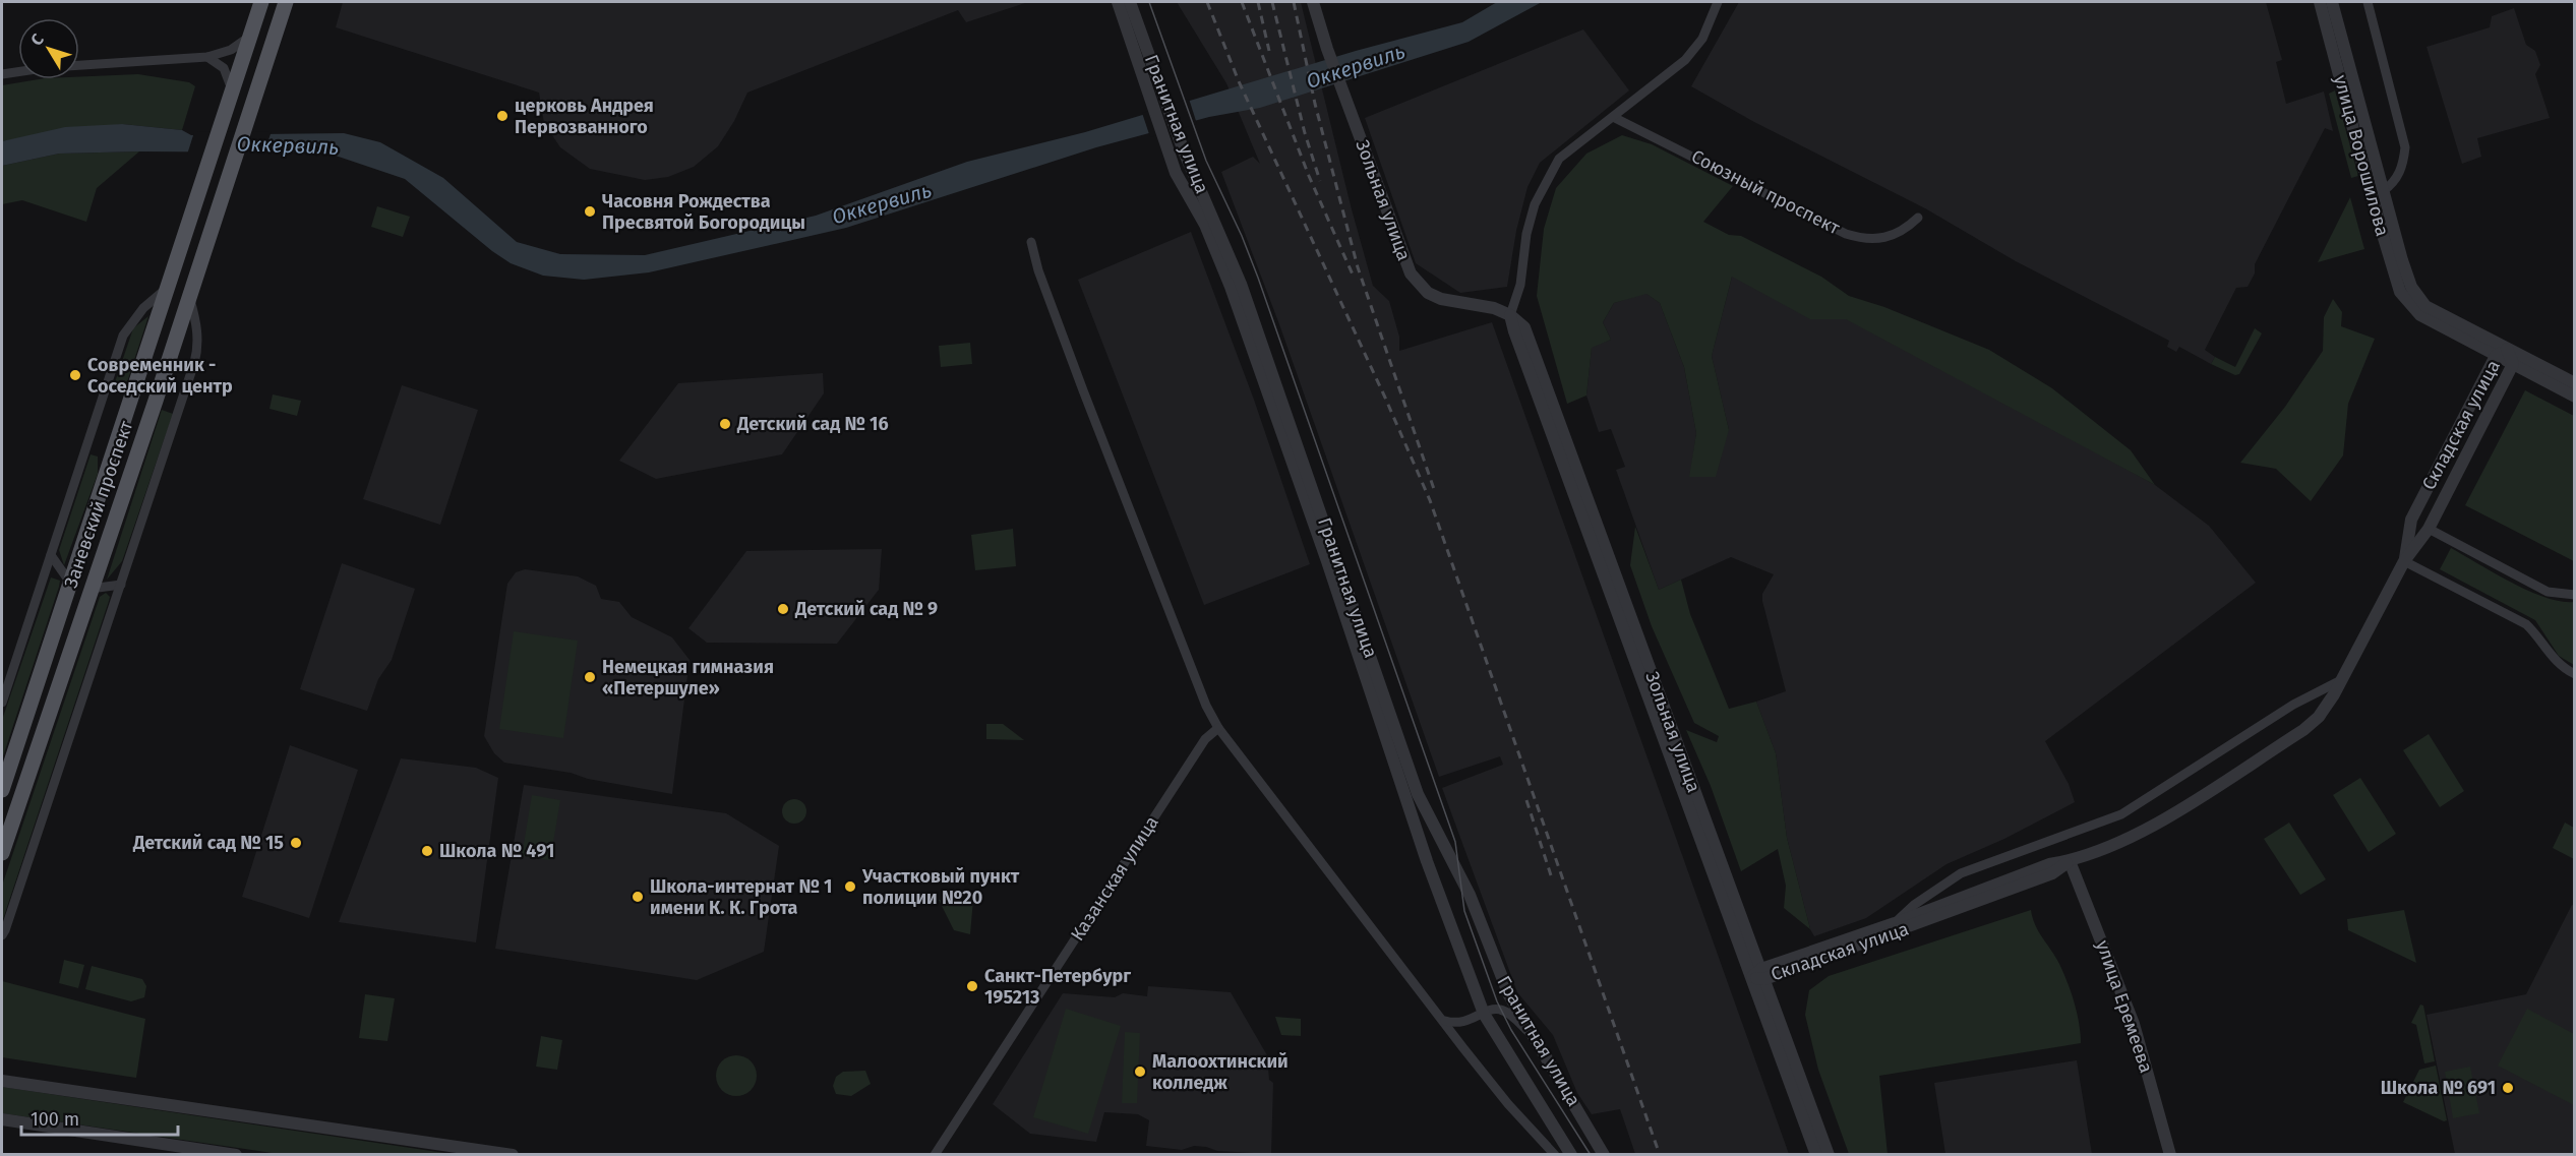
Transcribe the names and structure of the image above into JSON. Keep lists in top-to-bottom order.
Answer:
{
  "streets": {
    "main road": ["Заневский проспект"],
    "street": [
      "Гранитная улица",
      "улица Ворошилова",
      "Союзный проспект",
      "Зольная улица",
      "Складская улица",
      "Казанская улица",
      "улица Еремеева"
    ]
  },
  "crossings": [
    ["Зольная улица", "Складская улица"],
    ["Складская улица", "улица Еремеева"]
  ],
  "water": ["Оккервиль"],
  "places": [
    "церковь Андрея Первозванного",
    "Часовня Рождества Пресвятой Богородицы",
    "Современник - Соседский центр",
    "Детский сад № 16",
    "Детский сад № 9",
    "Немецкая гимназия «Петершуле»",
    "Детский сад № 15",
    "Школа № 491",
    "Участковый пункт полиции №20",
    "Школа-интернат № 1 имени К. К. Грота",
    "Санкт-Петербург 195213",
    "Малоохтинский колледж",
    "Школа № 691"
  ],
  "scale_bar": "100 m",
  "north": "top left"
}
